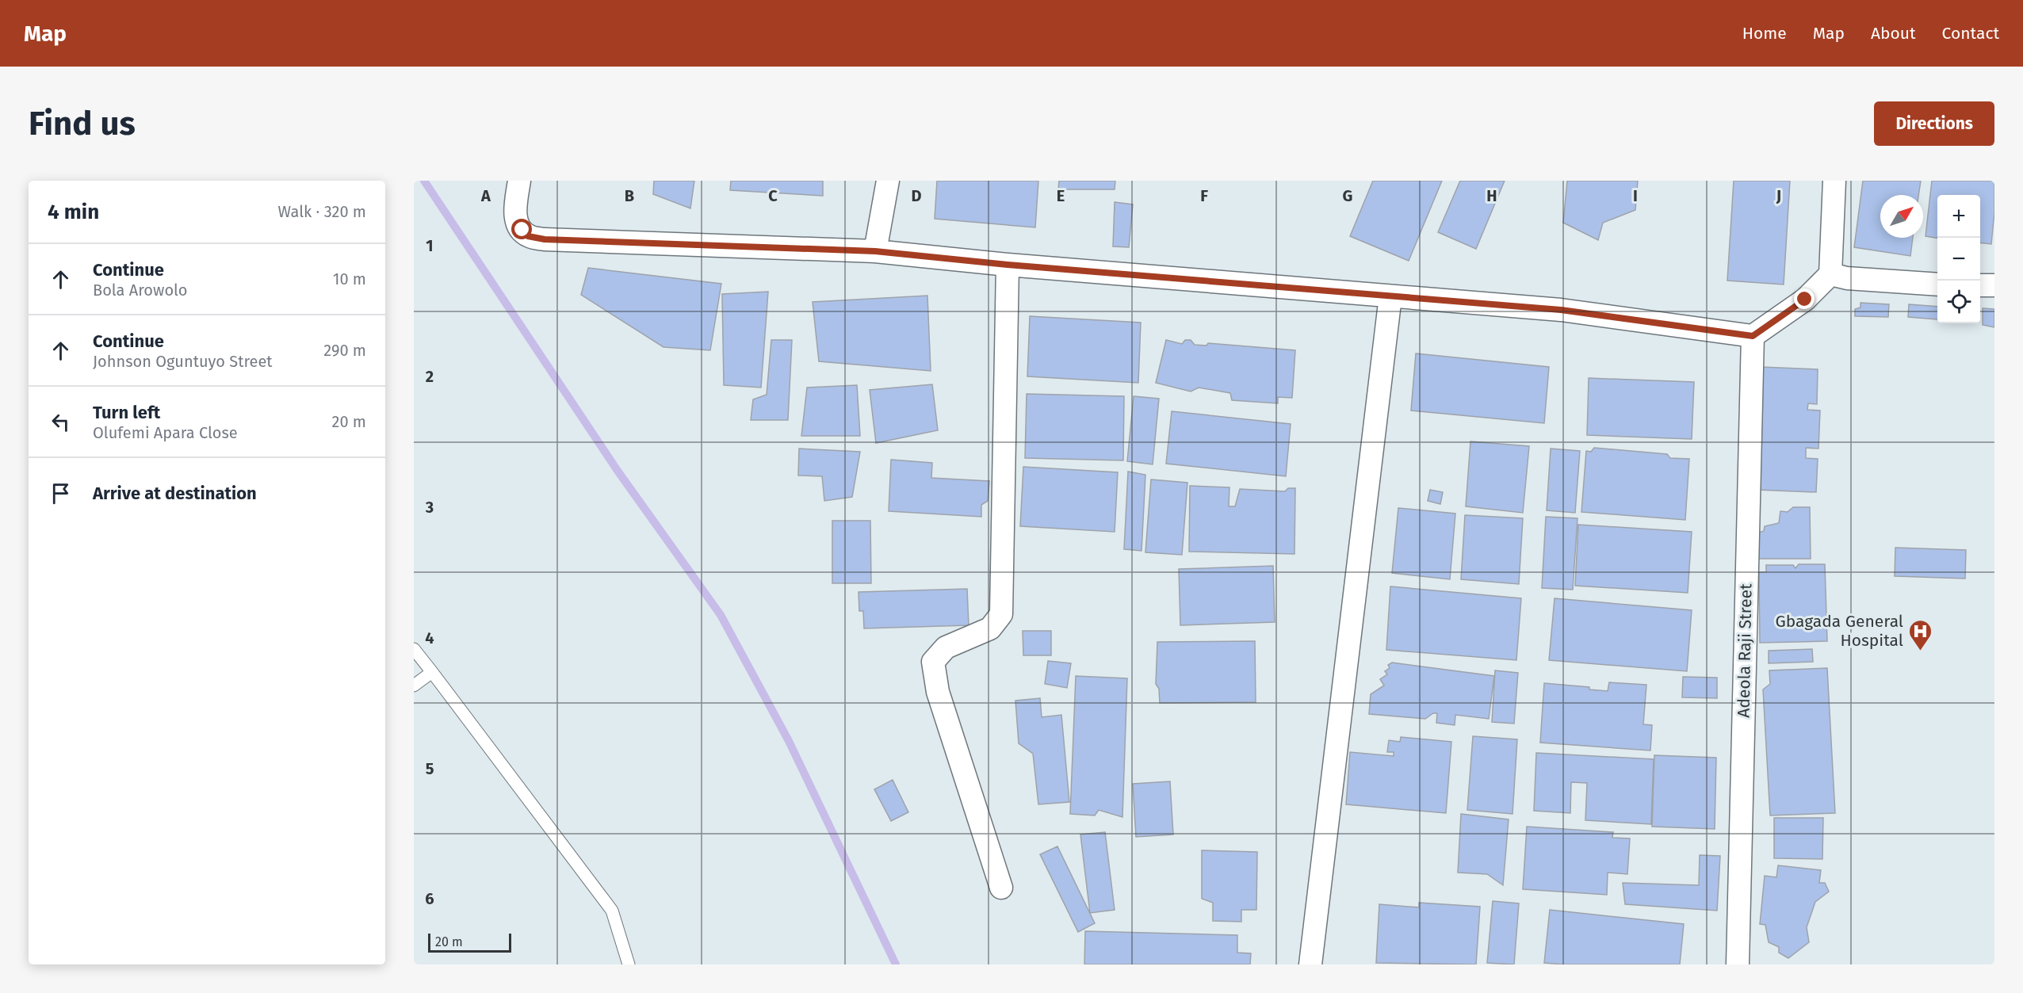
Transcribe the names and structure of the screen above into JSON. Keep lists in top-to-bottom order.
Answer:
{
  "streets": {
    "street": ["Adeola Raji Street"]
  },
  "places": {
    "hospital": ["Gbagada General Hospital"]
  },
  "scale_bar": "20 m",
  "north": "top right",
  "page": {
    "header": "Map",
    "nav": [
      "Home",
      "Map",
      "About",
      "Contact"
    ],
    "buttons": "Directions",
    "title": "Find us",
    "heading": ["4 min", "Walk · 320 m"],
    "map_buttons": ["+", "−"],
    "list": [
      ["Continue", "Bola Arowolo", "10 m"],
      ["Continue", "Johnson Oguntuyo Street", "290 m"],
      ["Turn left", "Olufemi Apara Close", "20 m"],
      "Arrive at destination"
    ],
    "scale": "20 m"
  },
  "grid": {
    "columns": [
      "A",
      "B",
      "C",
      "D",
      "E",
      "F",
      "G",
      "H",
      "I",
      "J"
    ],
    "rows": [
      "1",
      "2",
      "3",
      "4",
      "5",
      "6"
    ]
  }
}
